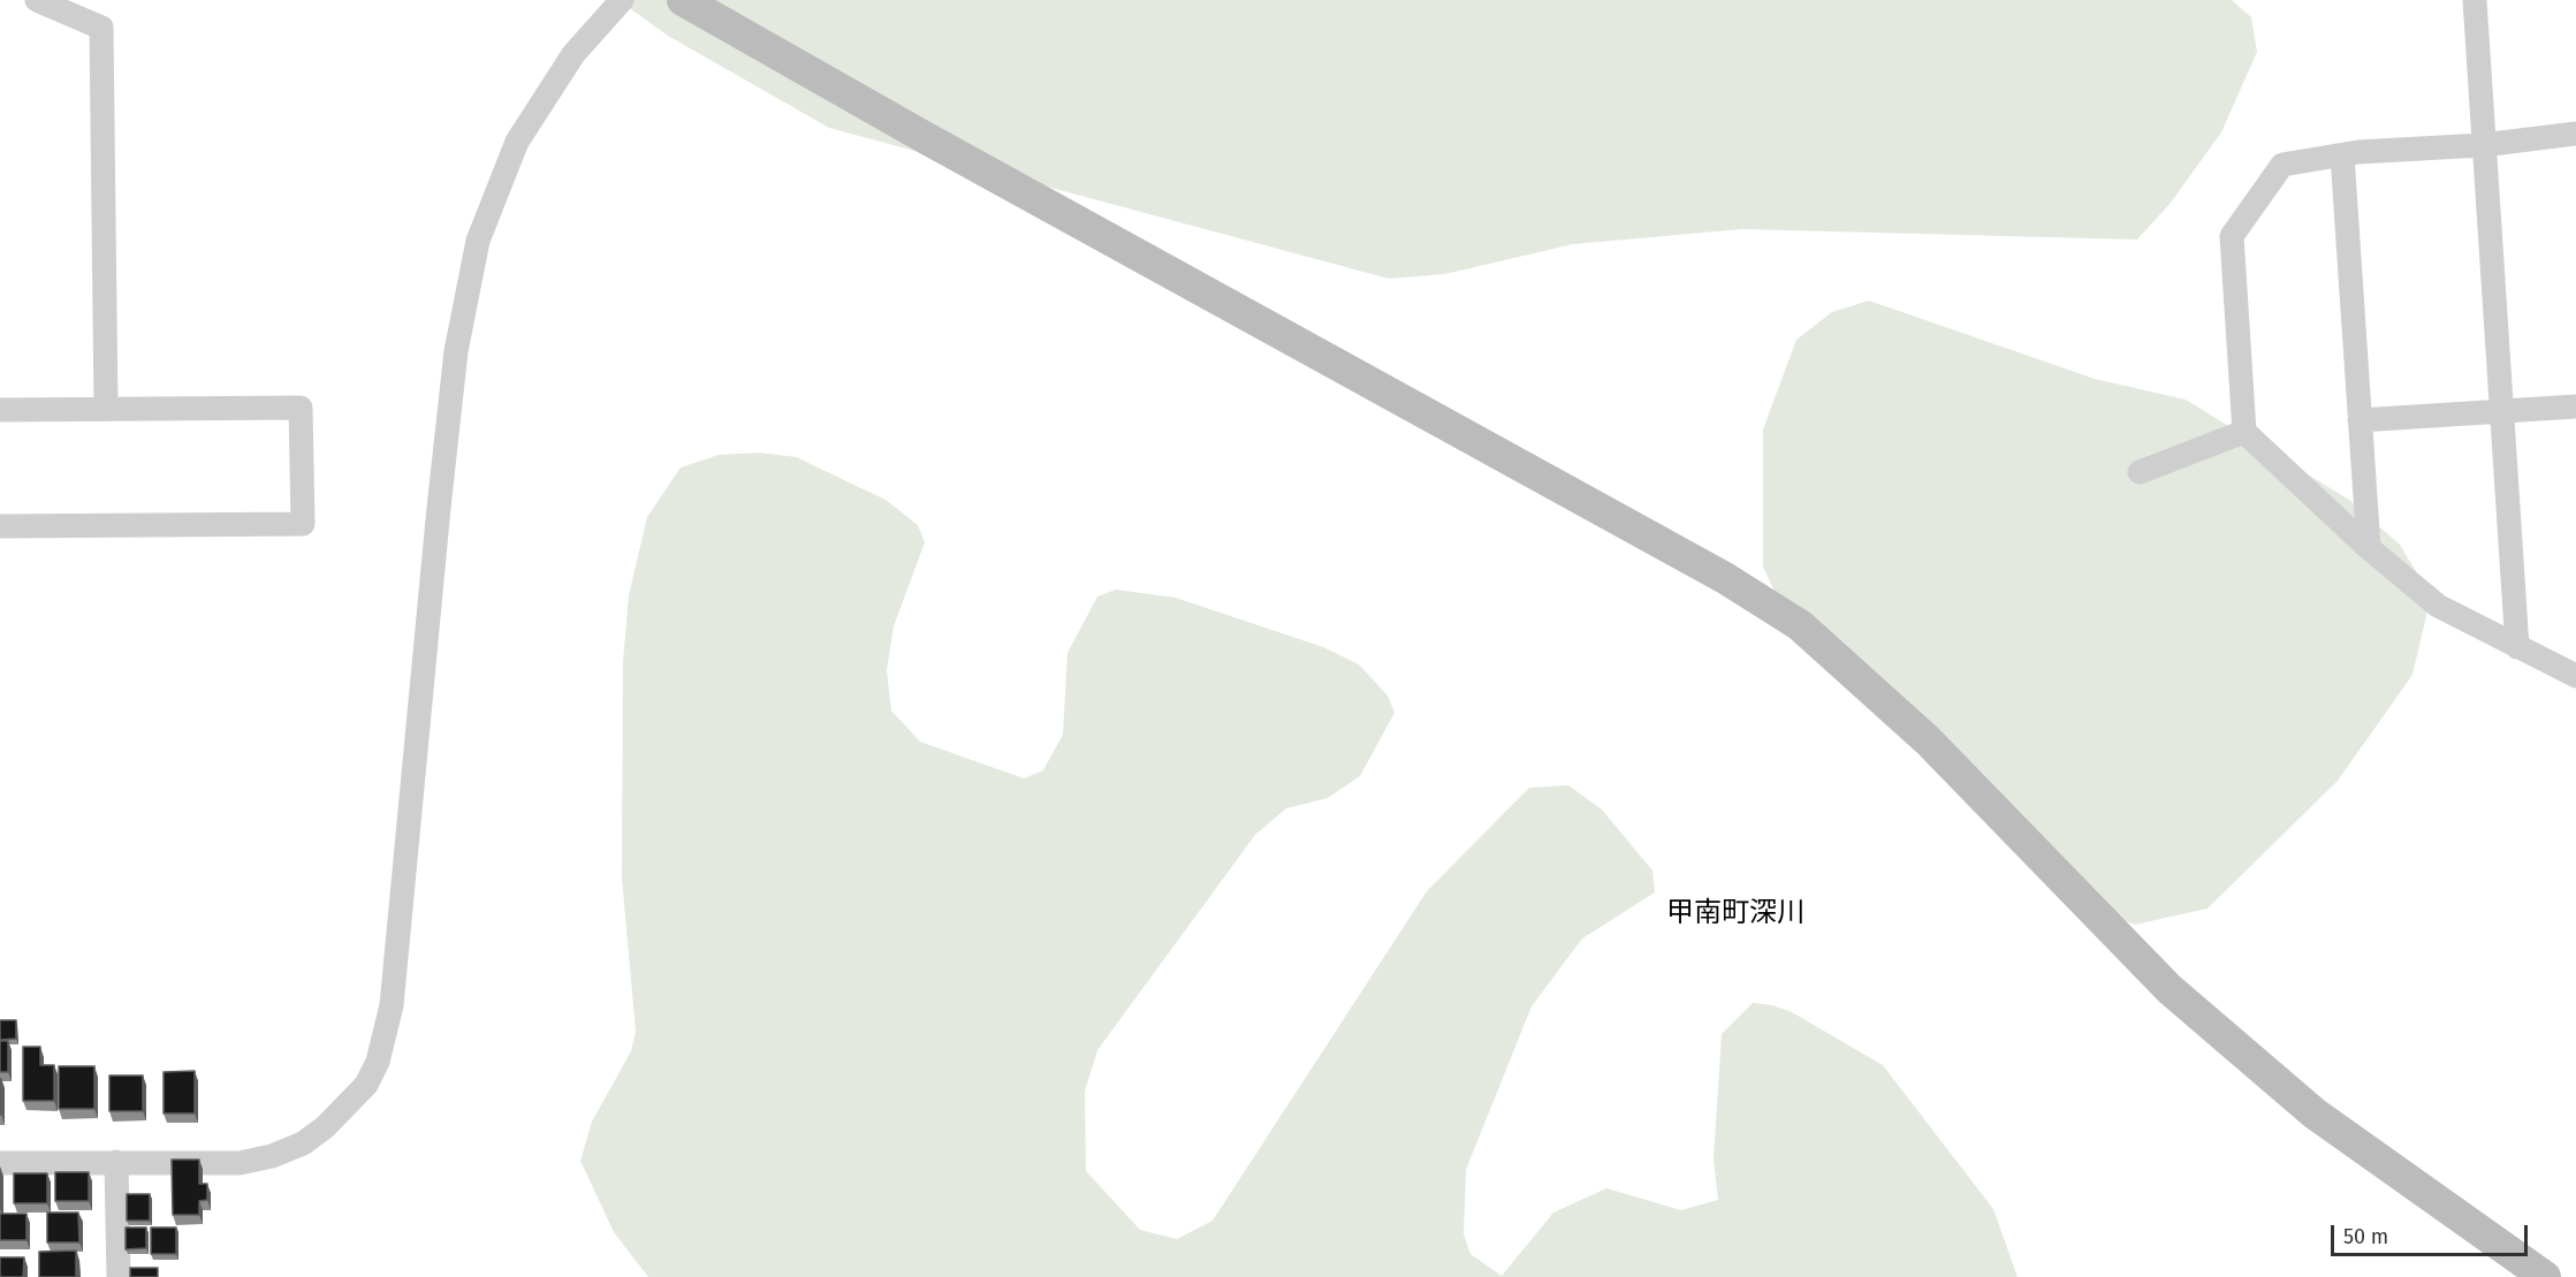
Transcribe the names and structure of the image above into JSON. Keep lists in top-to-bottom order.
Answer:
{
  "districts": ["甲南町深川"],
  "scale_bar": "50 m"
}
